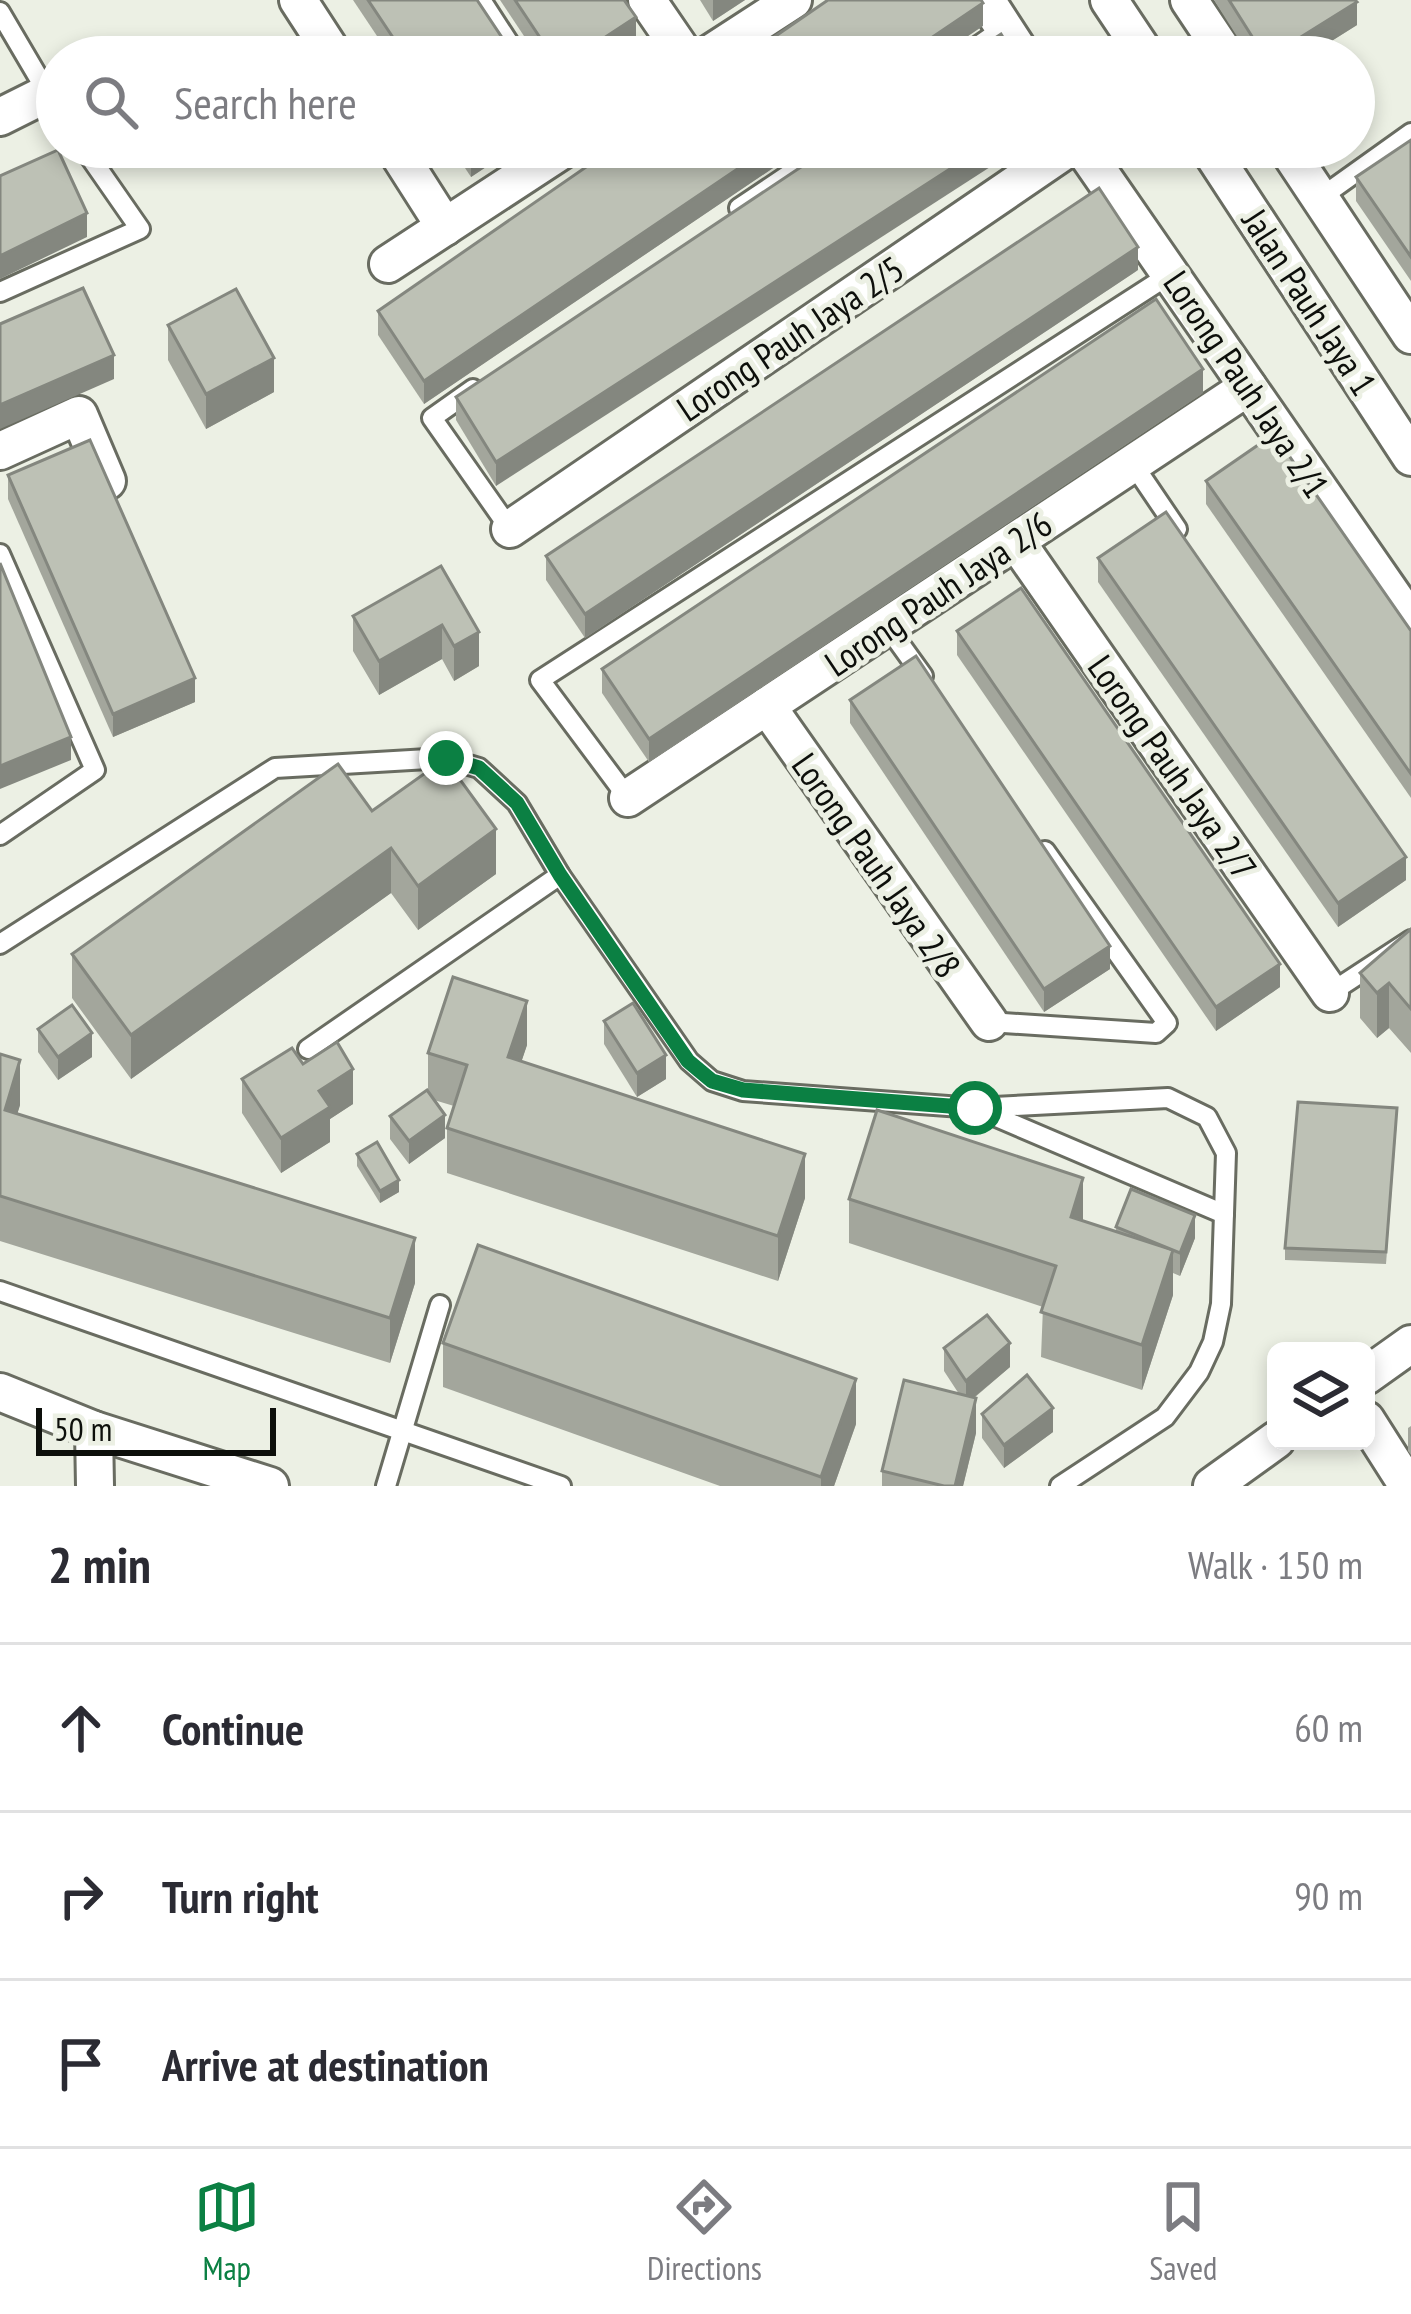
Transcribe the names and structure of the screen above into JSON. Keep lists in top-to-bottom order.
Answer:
{
  "streets": {
    "street": [
      "Jalan Pauh Jaya 1",
      "Lorong Pauh Jaya 2/5",
      "Lorong Pauh Jaya 2/1",
      "Lorong Pauh Jaya 2/6",
      "Lorong Pauh Jaya 2/7",
      "Lorong Pauh Jaya 2/8"
    ]
  },
  "crossings": [
    ["Lorong Pauh Jaya 2/1", "Lorong Pauh Jaya 2/6"],
    ["Lorong Pauh Jaya 2/6", "Lorong Pauh Jaya 2/7"],
    ["Lorong Pauh Jaya 2/6", "Lorong Pauh Jaya 2/8"]
  ],
  "scale_bar": "50 m",
  "page": {
    "search": "Search here",
    "scale": "50 m",
    "heading": ["2 min", "Walk · 150 m"],
    "list": [
      ["Continue", "60 m"],
      ["Turn right", "90 m"],
      "Arrive at destination"
    ],
    "nav": ["Map", "Directions", "Saved"]
  }
}
